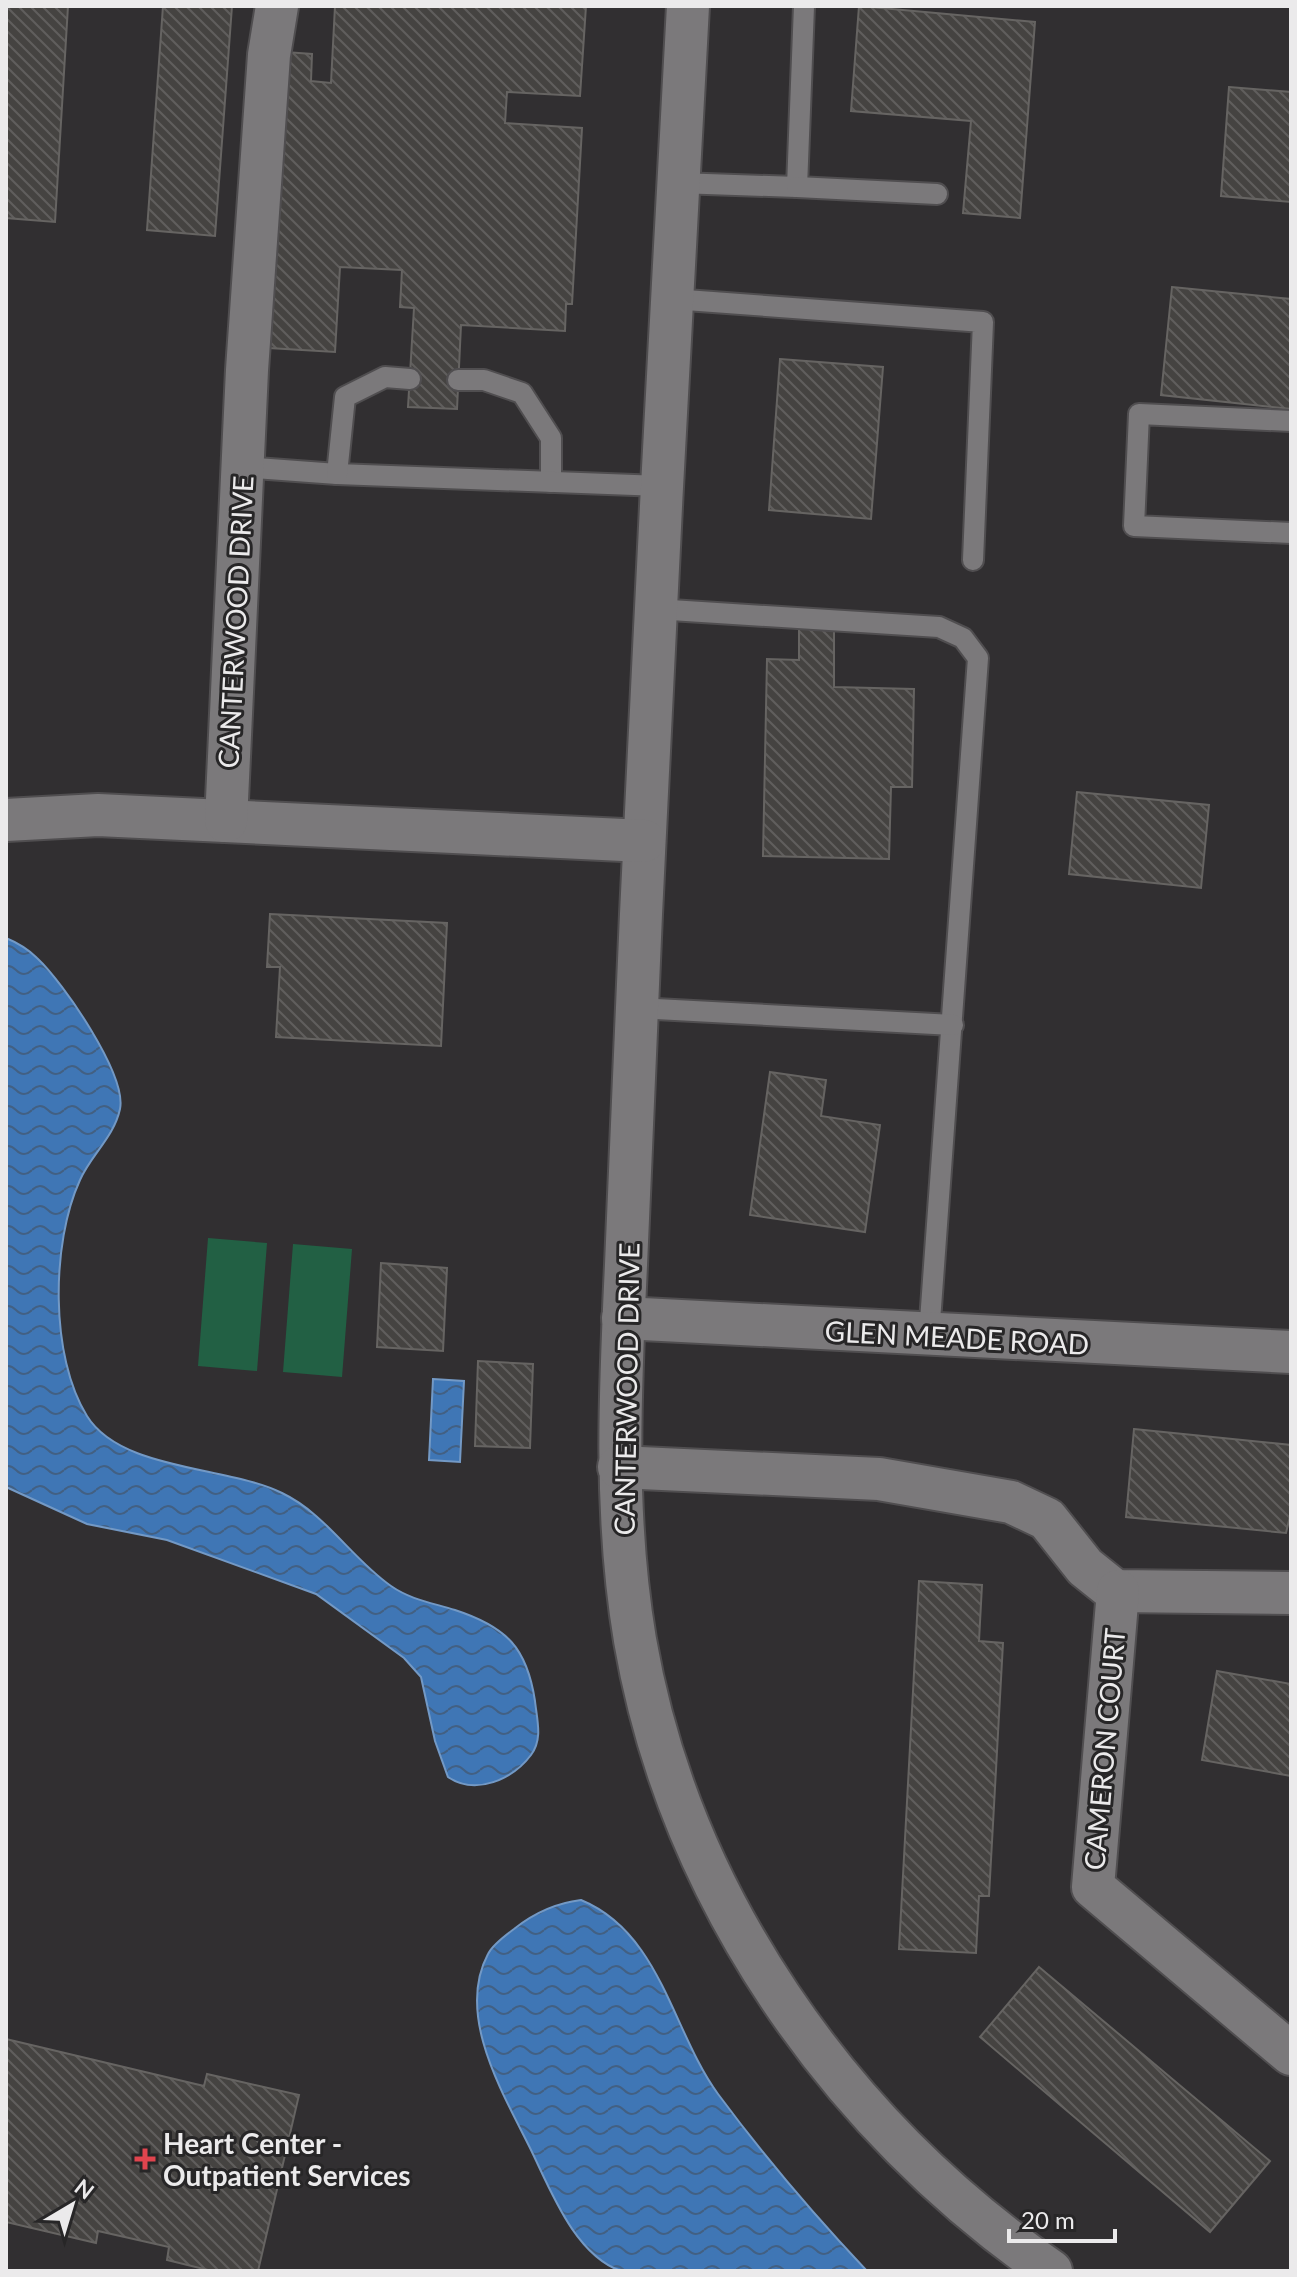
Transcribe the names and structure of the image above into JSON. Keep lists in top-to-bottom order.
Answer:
{
  "streets": {
    "street": ["CANTERWOOD DRIVE", "GLEN MEADE ROAD", "CAMERON COURT"]
  },
  "crossings": [
    ["CANTERWOOD DRIVE", "GLEN MEADE ROAD"],
    ["CANTERWOOD DRIVE", "CAMERON COURT"]
  ],
  "places": {
    "health": ["Heart Center - Outpatient Services"]
  },
  "scale_bar": "20 m",
  "north": "top right"
}
